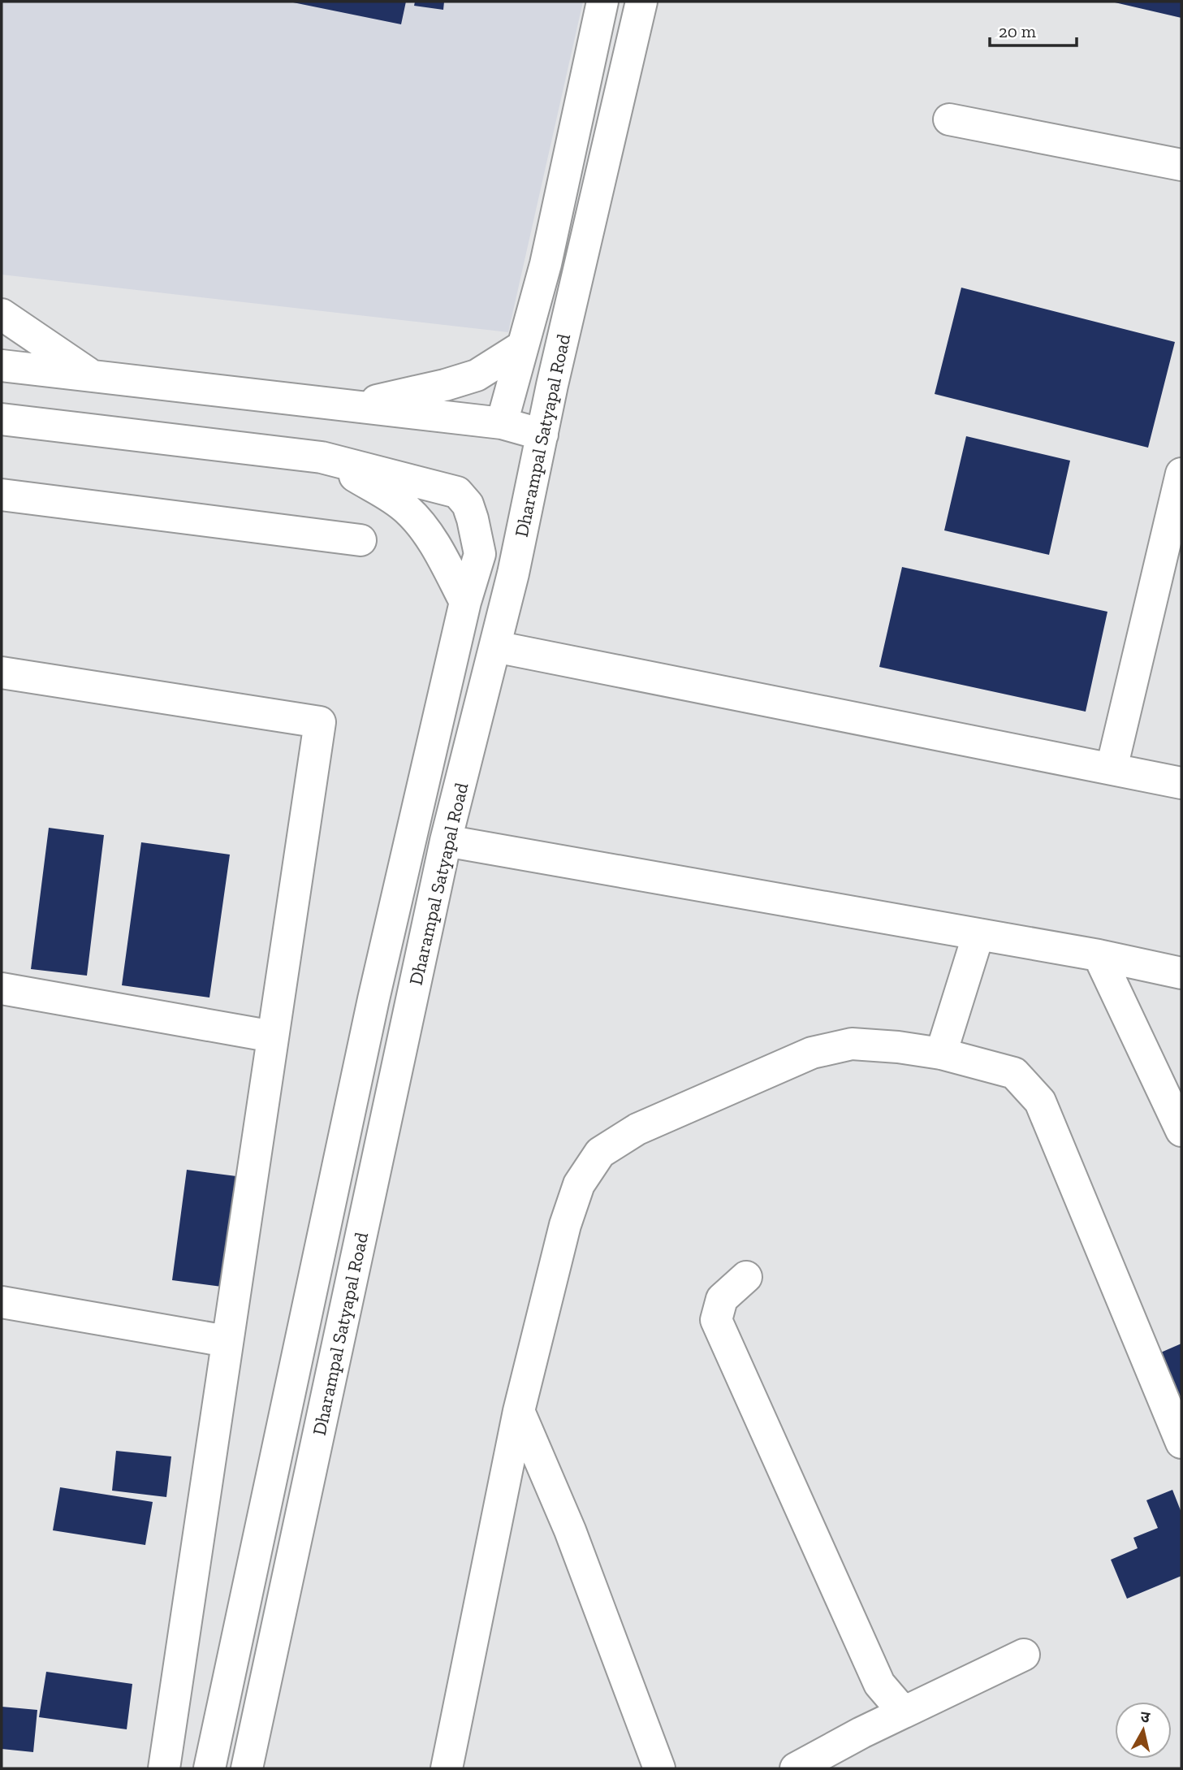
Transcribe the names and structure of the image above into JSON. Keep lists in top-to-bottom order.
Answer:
{
  "streets": {
    "street": ["Dharampal Satyapal Road"]
  },
  "scale_bar": "20 m",
  "north": "top"
}
